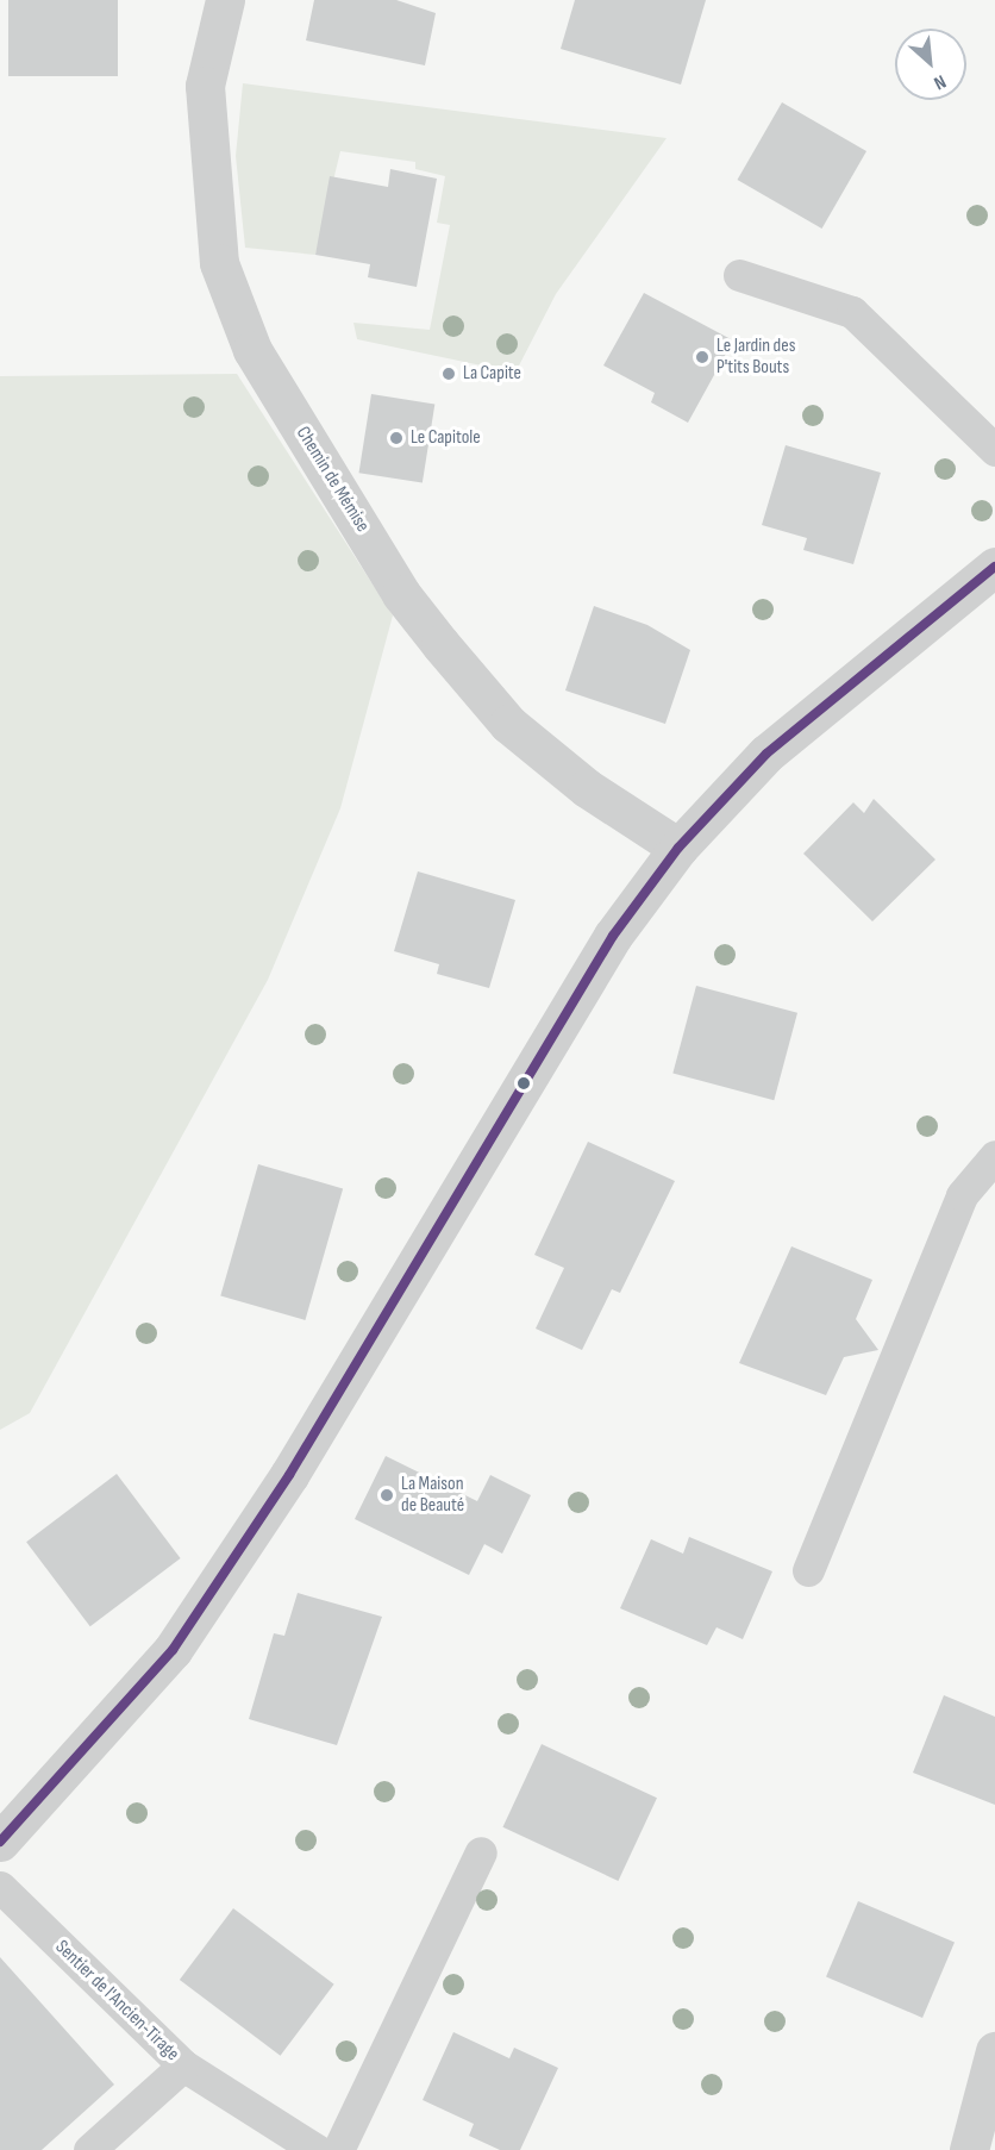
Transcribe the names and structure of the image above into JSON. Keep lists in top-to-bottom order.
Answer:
{
  "streets": {
    "street": ["Chemin de Mémise"],
    "lane": ["Sentier de l'Ancien-Tirage"]
  },
  "places": [
    "Le Jardin des P'tits Bouts",
    "La Capite",
    "Le Capitole",
    "La Maison de Beauté"
  ],
  "north": "bottom right"
}
